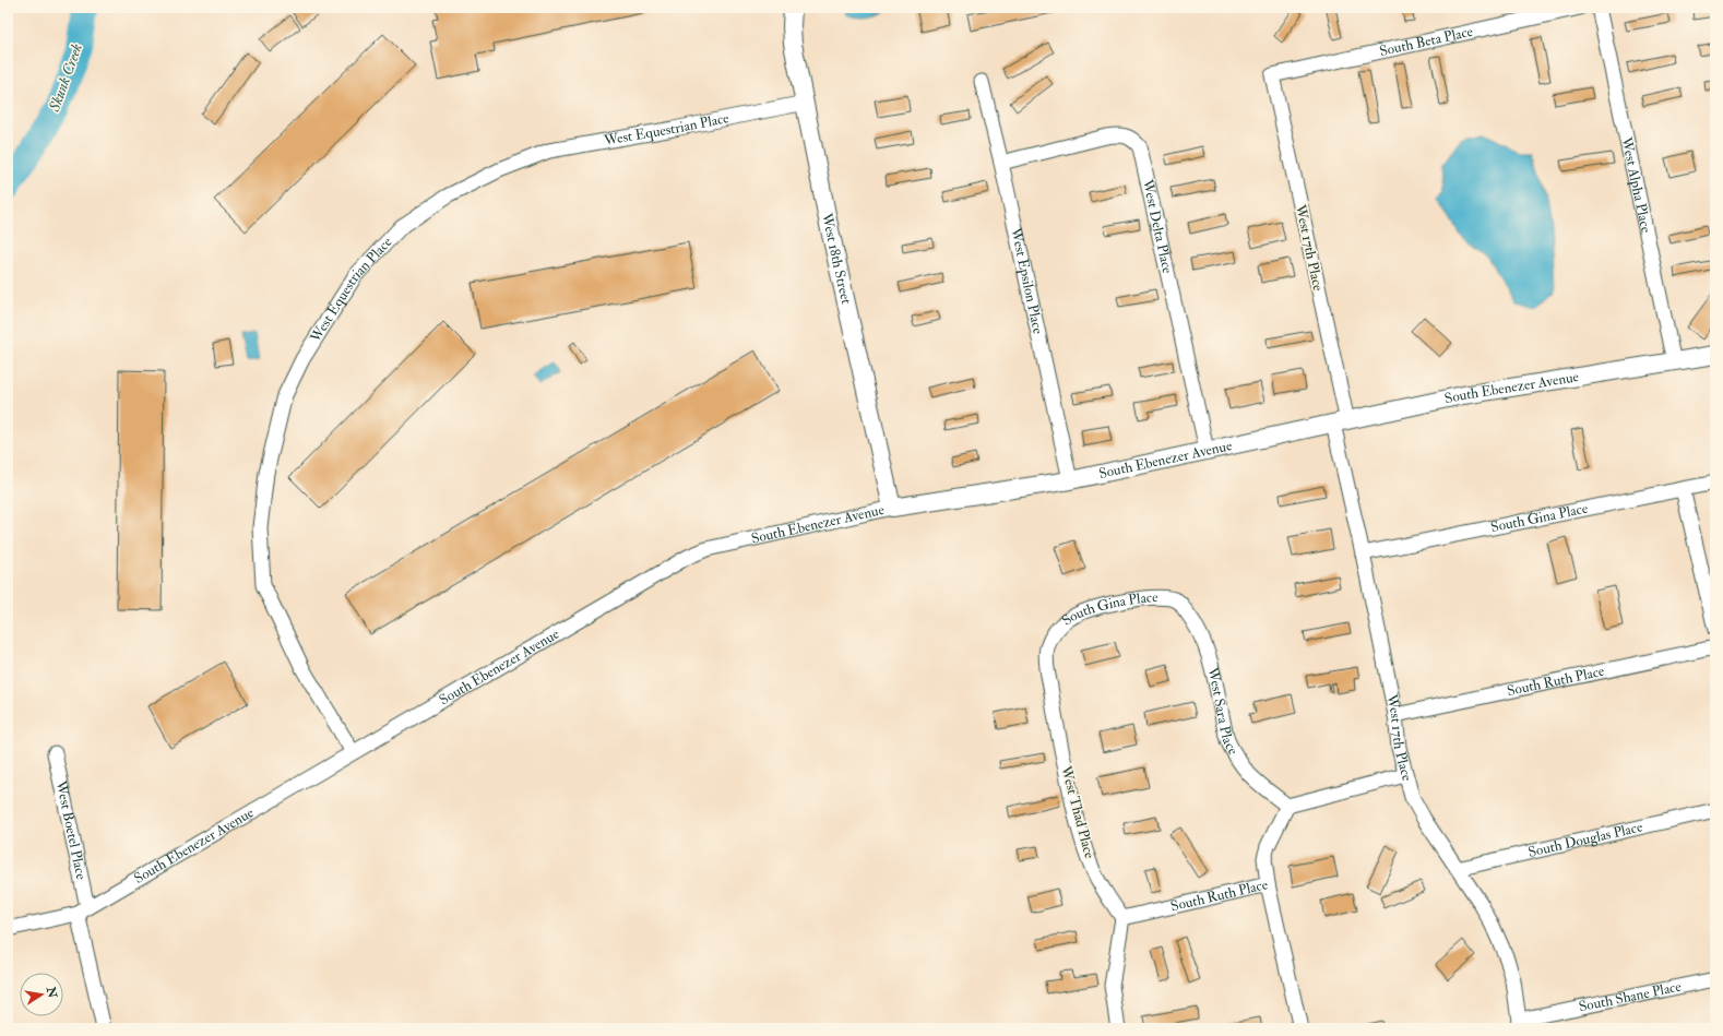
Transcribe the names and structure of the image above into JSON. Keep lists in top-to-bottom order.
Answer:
{
  "streets": {
    "street": [
      "South Beta Place",
      "West Equestrian Place",
      "West Alpha Place",
      "West Delta Place",
      "West 17th Place",
      "West 18th Street",
      "West Epsilon Place",
      "South Ebenezer Avenue",
      "South Gina Place",
      "South Ruth Place",
      "West Sara Place",
      "West Thad Place",
      "West Boetel Place",
      "South Douglas Place",
      "South Shane Place"
    ]
  },
  "crossings": [
    ["South Beta Place", "West 17th Place"],
    ["West Equestrian Place", "West 18th Street"],
    ["West Equestrian Place", "South Ebenezer Avenue"],
    ["West Alpha Place", "South Ebenezer Avenue"],
    ["West Delta Place", "West Epsilon Place"],
    ["West Delta Place", "South Ebenezer Avenue"],
    ["West 17th Place", "South Ebenezer Avenue"],
    ["West 17th Place", "South Gina Place"],
    ["West 17th Place", "South Ruth Place"],
    ["West 17th Place", "South Douglas Place"],
    ["West 17th Place", "South Shane Place"],
    ["West 18th Street", "South Ebenezer Avenue"],
    ["West Epsilon Place", "South Ebenezer Avenue"],
    ["South Ebenezer Avenue", "West Boetel Place"],
    ["South Gina Place", "West Sara Place"],
    ["South Gina Place", "West Thad Place"],
    ["South Ruth Place", "West Sara Place"],
    ["South Ruth Place", "West Thad Place"]
  ],
  "water": ["Skunk Creek"],
  "north": "right"
}
